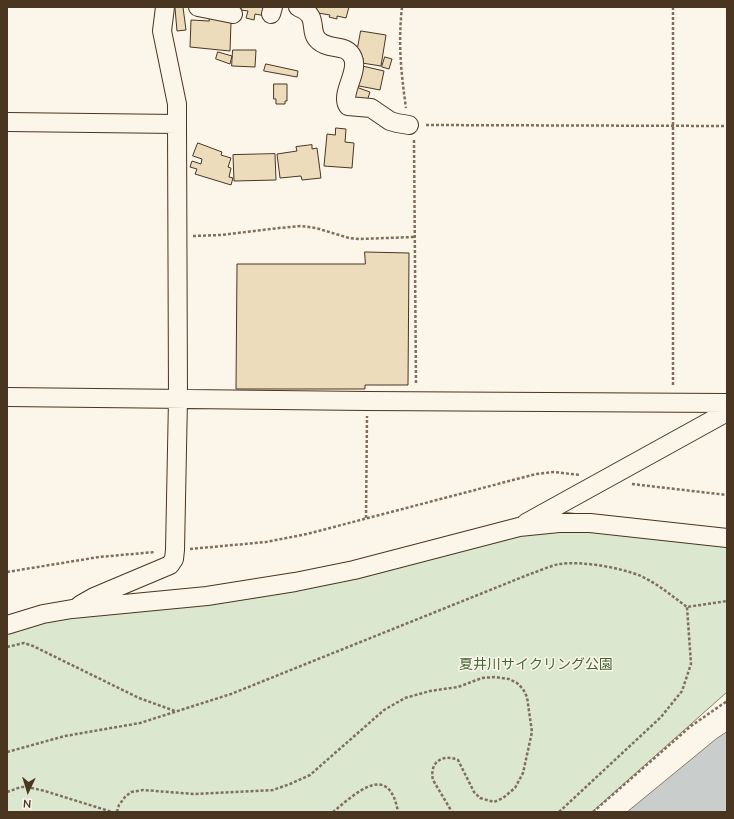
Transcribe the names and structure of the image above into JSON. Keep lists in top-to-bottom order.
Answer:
{
  "parks": ["夏井川サイクリング公園"],
  "north": "bottom"
}
